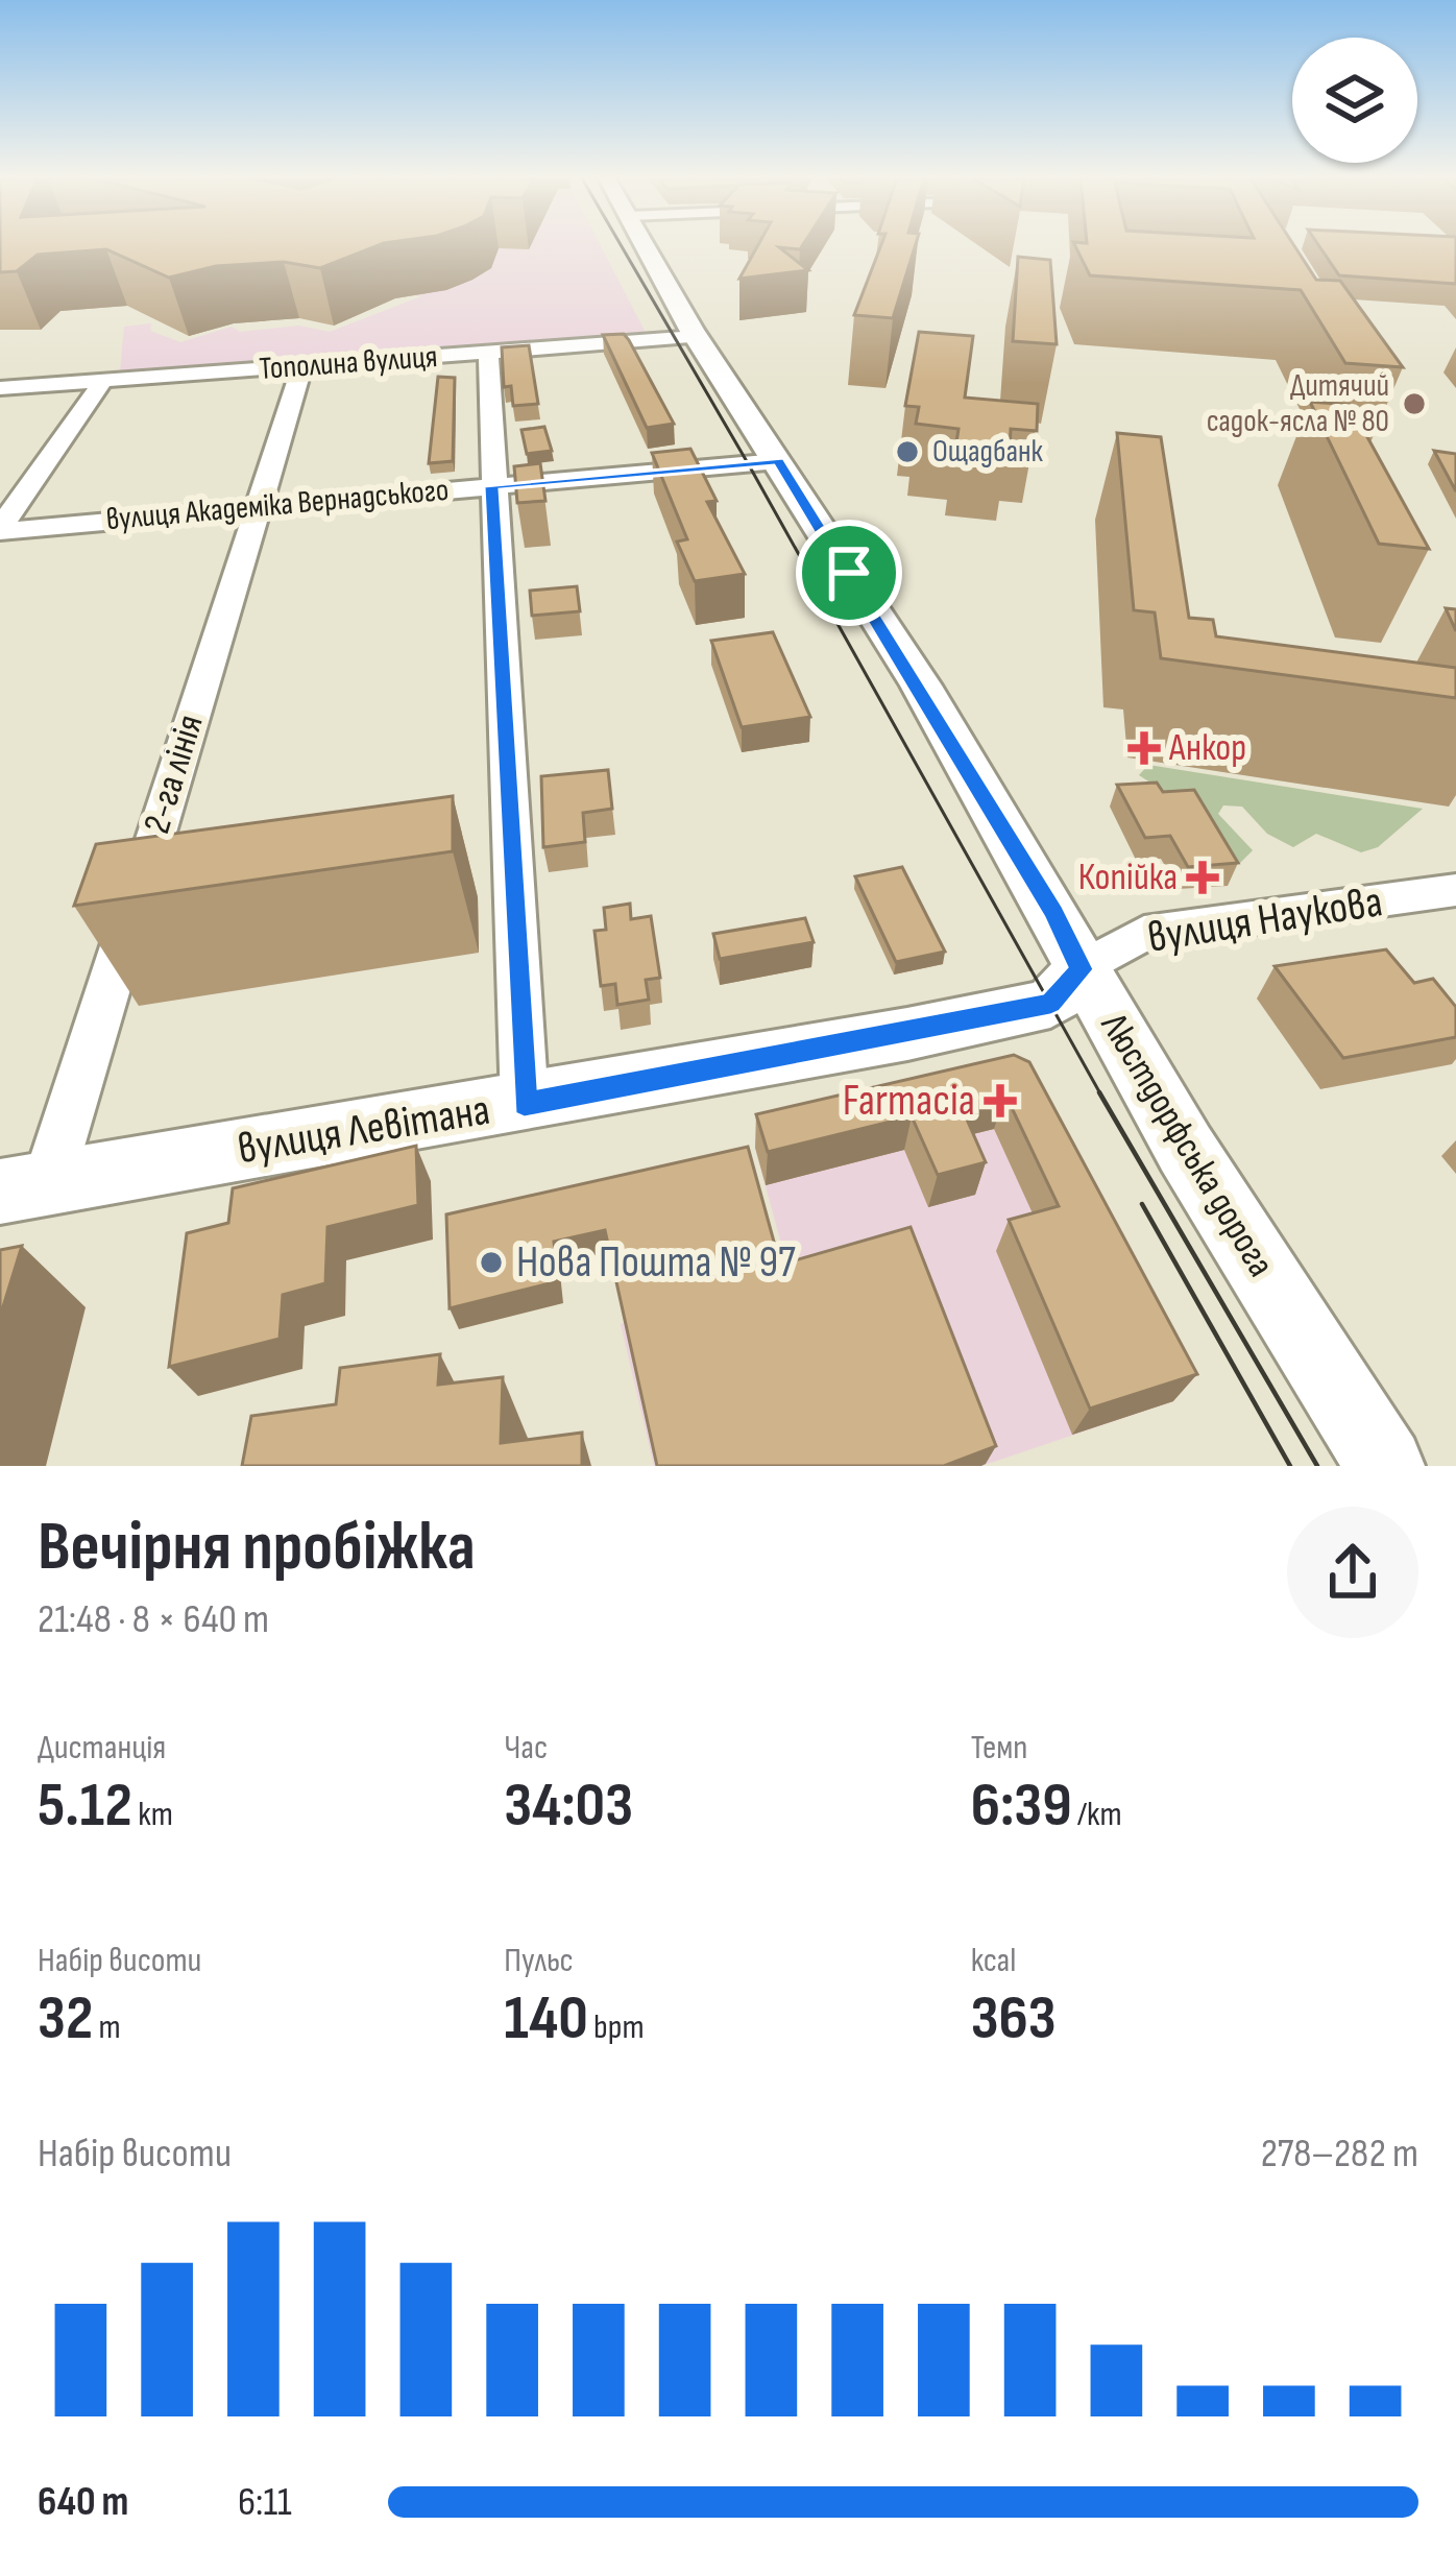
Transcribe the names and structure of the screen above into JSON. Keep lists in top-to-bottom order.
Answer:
{
  "streets": {
    "main road": ["вулиця Левітана", "Люстдорфська дорога"],
    "street": [
      "Тополина вулиця",
      "вулиця Академіка Вернадського",
      "2-га лінія",
      "вулиця Наукова"
    ]
  },
  "crossings": [
    ["Тополина вулиця", "2-га лінія"],
    ["Тополина вулиця", "Люстдорфська дорога"],
    ["вулиця Академіка Вернадського", "2-га лінія"],
    ["вулиця Академіка Вернадського", "Люстдорфська дорога"],
    ["2-га лінія", "вулиця Левітана"],
    ["вулиця Наукова", "вулиця Левітана"],
    ["вулиця Наукова", "Люстдорфська дорога"],
    ["вулиця Левітана", "Люстдорфська дорога"]
  ],
  "places": {
    "other": ["Дитячий садок-ясла № 80", "Ощадбанк", "Нова Пошта № 97"],
    "health": ["Анкор", "Копійка", "Farmacia"]
  },
  "page": {
    "heading": ["Вечірня пробіжка", "21:48 · 8 × 640 m"],
    "stats": [
      ["Дистанція", "5.12 km"],
      ["Час", "34:03"],
      ["Темп", "6:39 /km"],
      ["Набір висоти", "32 m"],
      ["Пульс", "140 bpm"],
      ["kcal", "363"]
    ],
    "chart": ["Набір висоти", "278–282 m"],
    "list": [
      {
        "name": "640 m",
        "note": "6:11"
      }
    ]
  }
}
